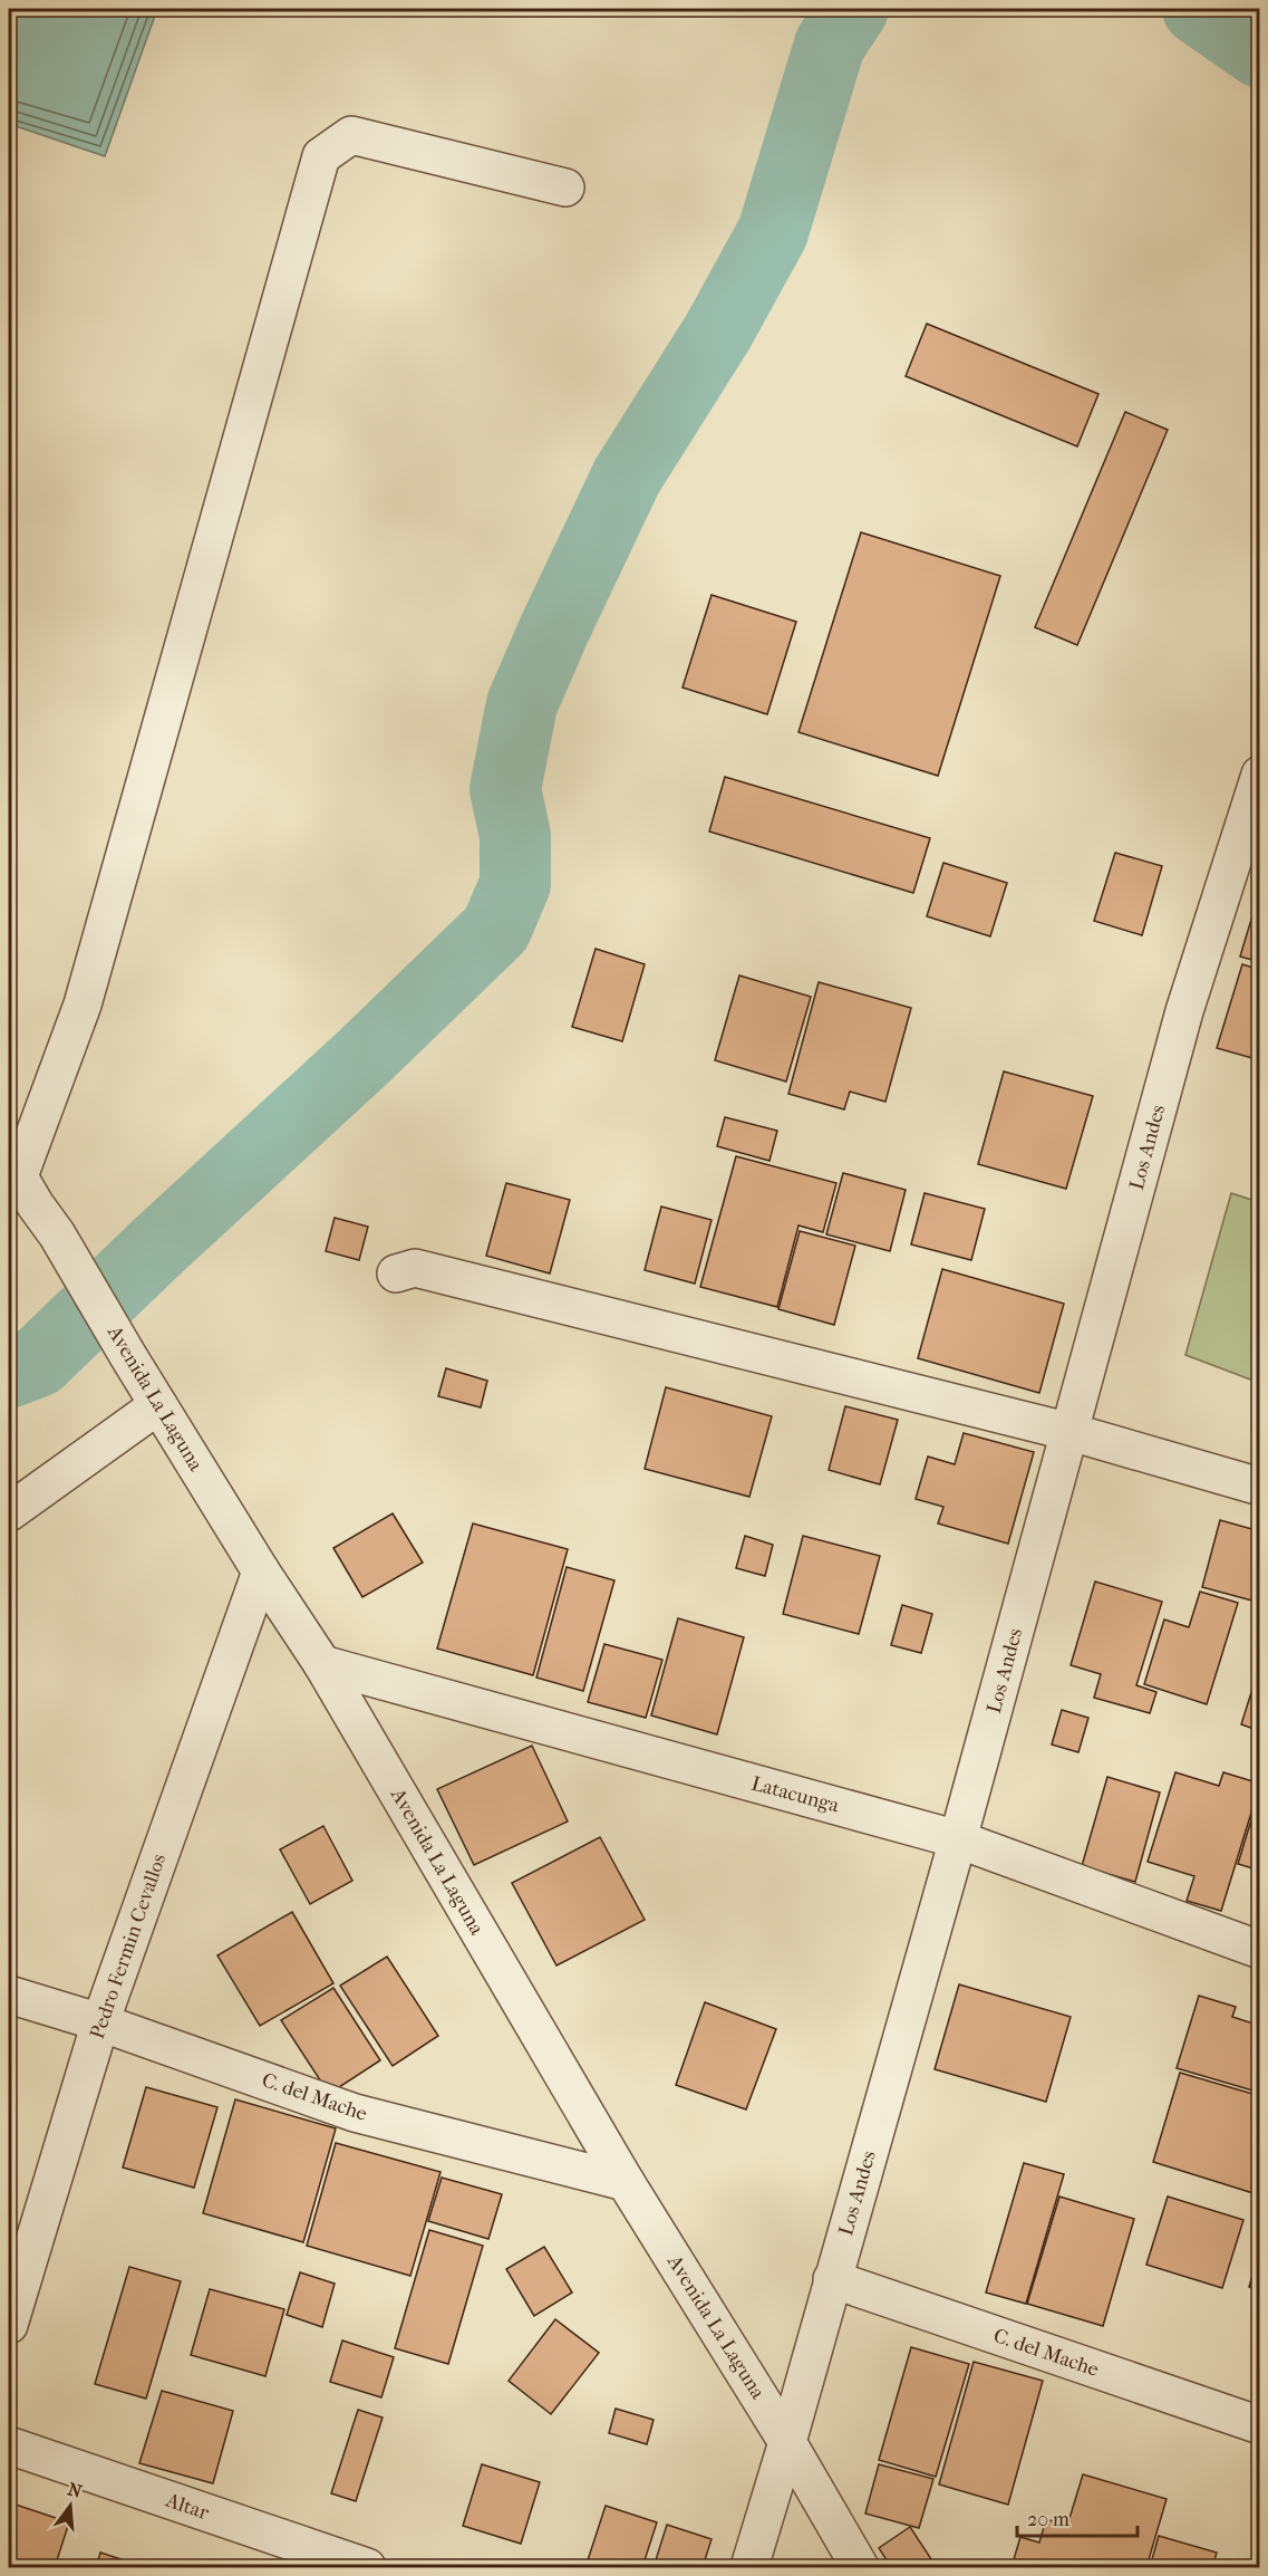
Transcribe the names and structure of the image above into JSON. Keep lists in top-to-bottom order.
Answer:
{
  "streets": {
    "street": [
      "Los Andes",
      "Avenida La Laguna",
      "Latacunga",
      "Pedro Fermin Cevallos",
      "C. del Mache",
      "Altar"
    ]
  },
  "crossings": [
    ["Los Andes", "Avenida La Laguna"],
    ["Los Andes", "Latacunga"],
    ["Los Andes", "C. del Mache"],
    ["Avenida La Laguna", "Latacunga"],
    ["Avenida La Laguna", "Pedro Fermin Cevallos"],
    ["Avenida La Laguna", "C. del Mache"],
    ["Pedro Fermin Cevallos", "C. del Mache"]
  ],
  "scale_bar": "20 m",
  "north": "top"
}
